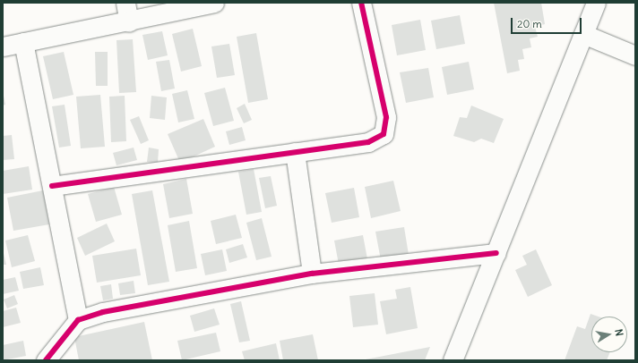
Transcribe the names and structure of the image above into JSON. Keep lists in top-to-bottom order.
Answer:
{
  "scale_bar": "20 m",
  "north": "right"
}
